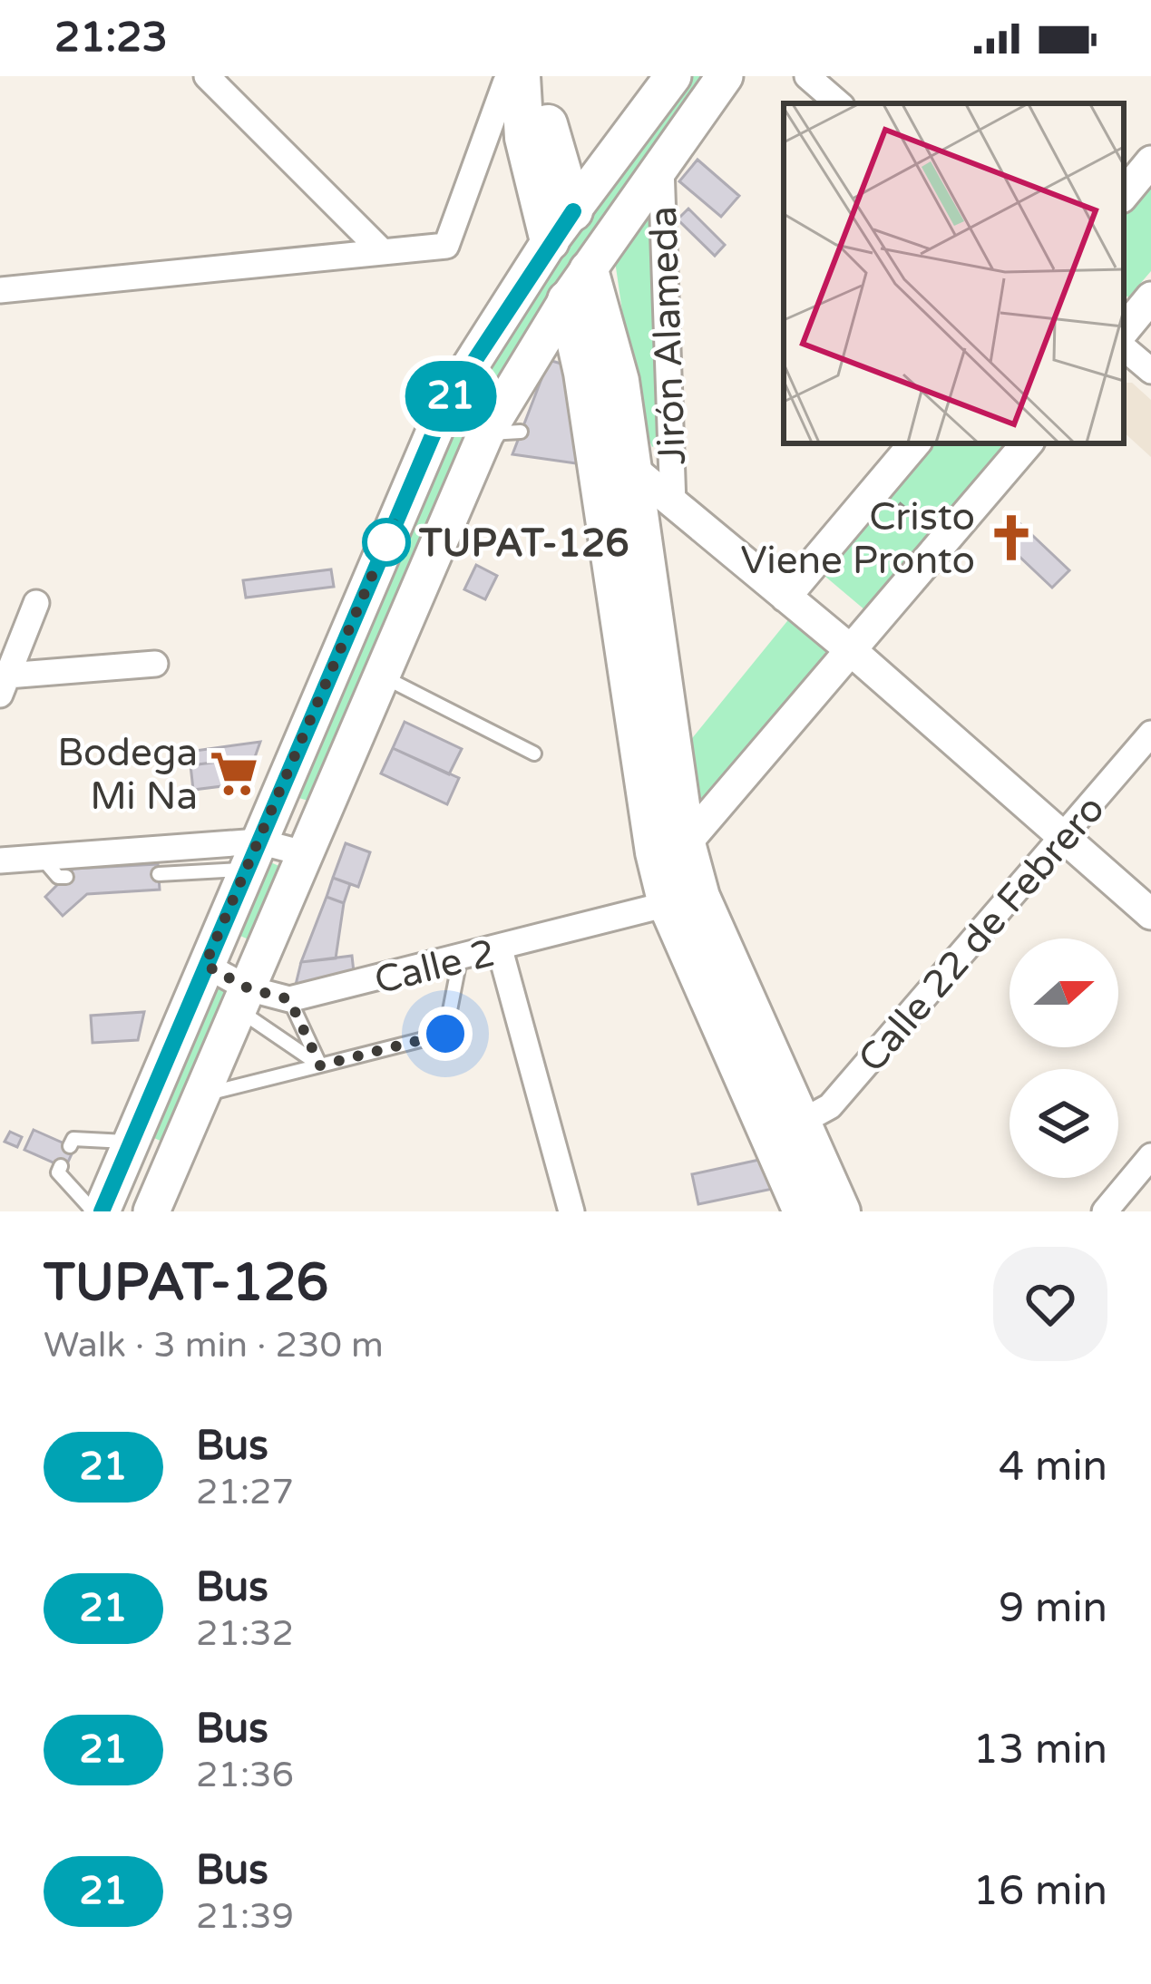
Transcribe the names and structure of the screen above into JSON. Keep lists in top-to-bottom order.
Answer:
{
  "streets": {
    "street": ["Jirón Alameda", "Calle 22 de Febrero", "Calle 2"]
  },
  "places": {
    "church": ["Cristo Viene Pronto"],
    "other": ["TUPAT-126"],
    "supermarket": ["Bodega Mi Na"]
  },
  "lines": ["bus line 21"],
  "north": "right",
  "page": {
    "status": "21:23",
    "on_map": "21",
    "heading": ["TUPAT-126", "Walk · 3 min · 230 m"],
    "list": [
      {
        "mark": "21",
        "name": "Bus",
        "note": "21:27",
        "value": "4 min"
      },
      {
        "mark": "21",
        "name": "Bus",
        "note": "21:32",
        "value": "9 min"
      },
      {
        "mark": "21",
        "name": "Bus",
        "note": "21:36",
        "value": "13 min"
      },
      {
        "mark": "21",
        "name": "Bus",
        "note": "21:39",
        "value": "16 min"
      }
    ]
  }
}
